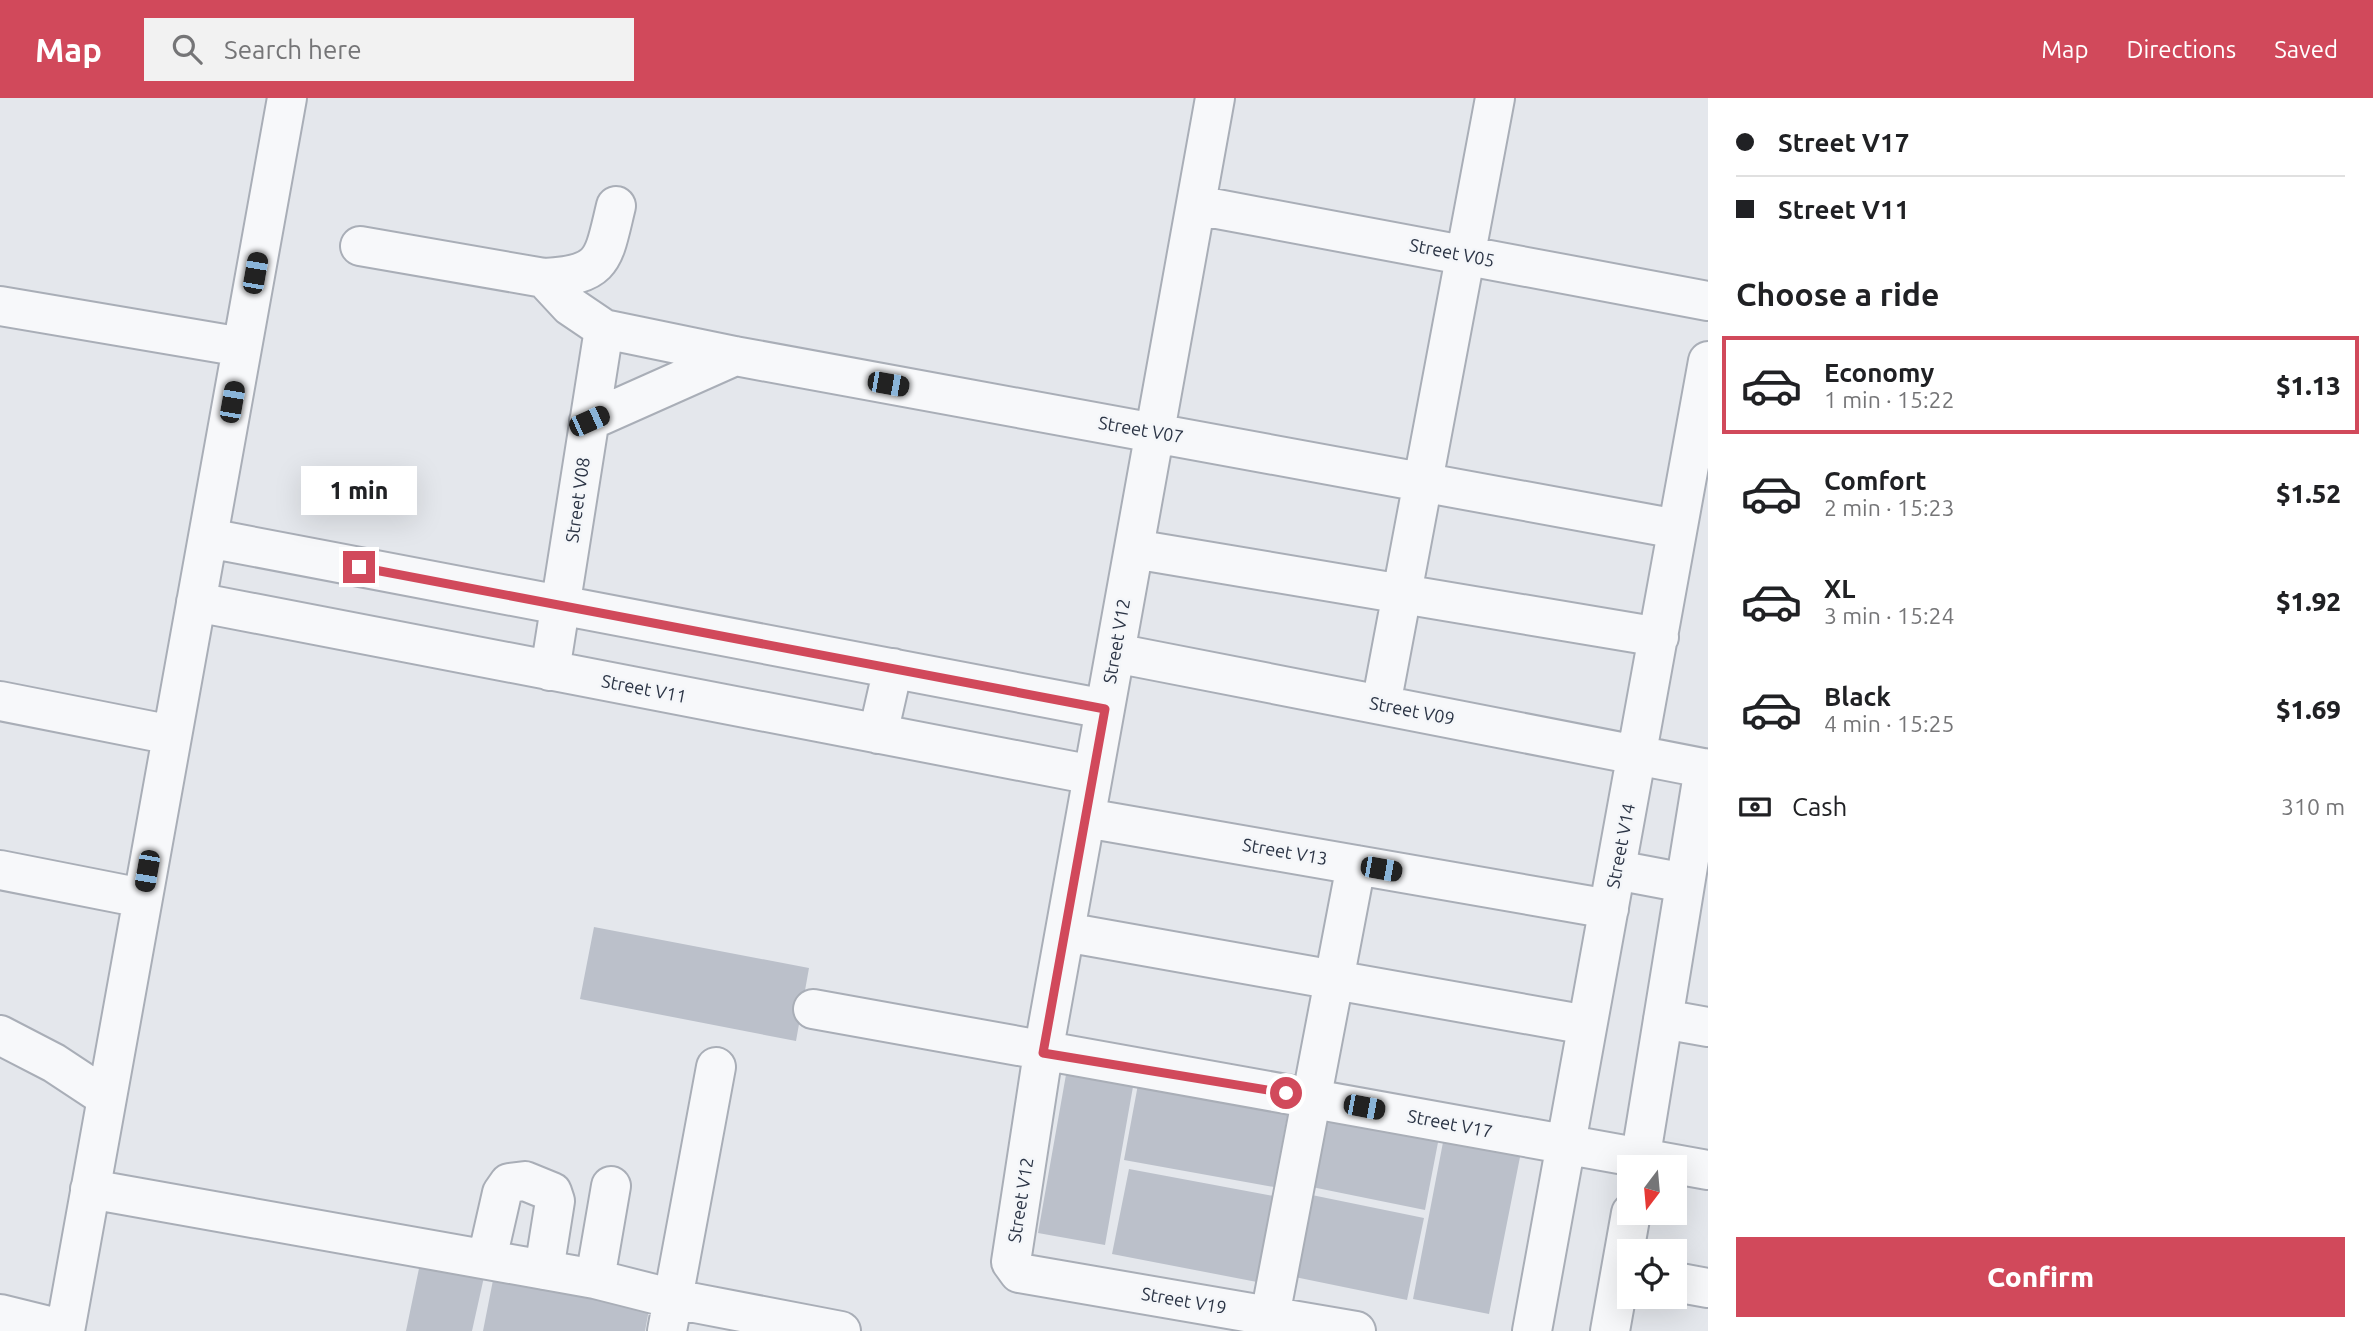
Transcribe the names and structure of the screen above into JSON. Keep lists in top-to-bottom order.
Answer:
{
  "streets": {
    "street": [
      "Street V05",
      "Street V07",
      "Street V08",
      "Street V12",
      "Street V11",
      "Street V09",
      "Street V14",
      "Street V13",
      "Street V17",
      "Street V19"
    ]
  },
  "crossings": [
    ["Street V05", "Street V12"],
    ["Street V07", "Street V08"],
    ["Street V07", "Street V12"],
    ["Street V07", "Street V14"],
    ["Street V08", "Street V11"],
    ["Street V12", "Street V11"],
    ["Street V12", "Street V09"],
    ["Street V12", "Street V13"],
    ["Street V12", "Street V17"],
    ["Street V12", "Street V19"],
    ["Street V09", "Street V14"],
    ["Street V14", "Street V13"],
    ["Street V14", "Street V17"]
  ],
  "north": "bottom",
  "page": {
    "header": "Map",
    "search": "Search here",
    "nav": ["Map", "Directions", "Saved"],
    "banner": ["Street V17", "Street V11"],
    "heading": "Choose a ride",
    "list": [
      {
        "name": "Economy",
        "note": "1 min · 15:22",
        "value": "$1.13"
      },
      {
        "name": "Comfort",
        "note": "2 min · 15:23",
        "value": "$1.52"
      },
      {
        "name": "XL",
        "note": "3 min · 15:24",
        "value": "$1.92"
      },
      {
        "name": "Black",
        "note": "4 min · 15:25",
        "value": "$1.69"
      }
    ],
    "bubble": "1 min",
    "pay": ["Cash", "310 m"],
    "buttons": "Confirm"
  }
}
